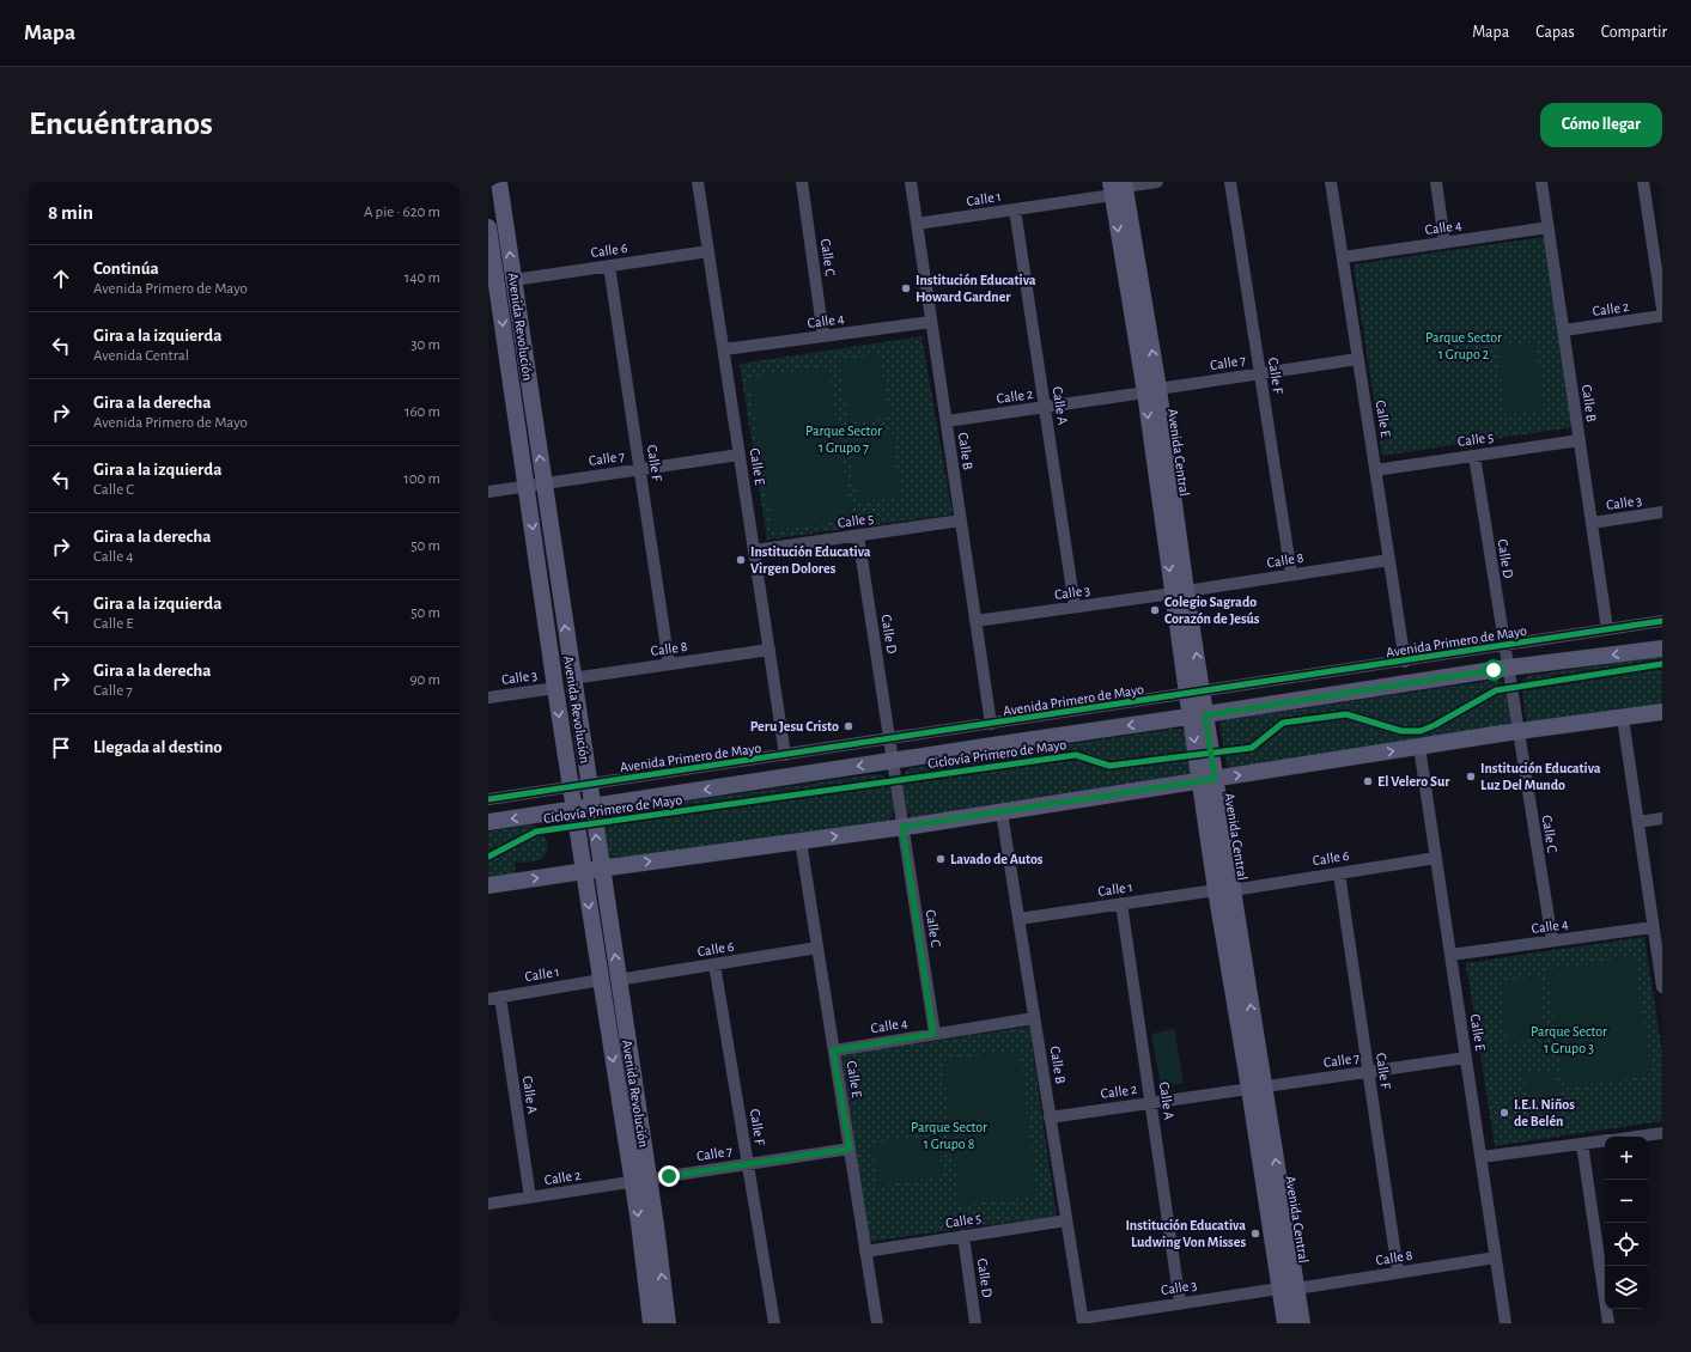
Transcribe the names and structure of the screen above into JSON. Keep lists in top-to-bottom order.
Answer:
{
  "streets": {
    "main road": ["Avenida Revolución", "Avenida Central"],
    "street": [
      "Calle 1",
      "Calle 4",
      "Calle 6",
      "Calle C",
      "Calle 2",
      "Calle 7",
      "Calle F",
      "Calle B",
      "Calle A",
      "Calle E",
      "Calle 5",
      "Calle 3",
      "Calle D",
      "Calle 8",
      "Avenida Primero de Mayo"
    ],
    "cycle path": ["Ciclovía Primero de Mayo"]
  },
  "crossings": [
    ["Calle 1", "Calle 6"],
    ["Calle 1", "Avenida Revolución"],
    ["Calle 1", "Calle B"],
    ["Calle 1", "Calle A"],
    ["Calle 1", "Avenida Central"],
    ["Calle 4", "Calle C"],
    ["Calle 4", "Calle B"],
    ["Calle 4", "Calle E"],
    ["Calle 6", "Avenida Revolución"],
    ["Calle 6", "Calle F"],
    ["Calle 6", "Calle E"],
    ["Calle 6", "Avenida Central"],
    ["Calle C", "Calle D"],
    ["Calle 2", "Avenida Revolución"],
    ["Calle 2", "Calle 7"],
    ["Calle 2", "Calle B"],
    ["Calle 2", "Calle A"],
    ["Calle 2", "Avenida Central"],
    ["Avenida Revolución", "Calle 7"],
    ["Avenida Revolución", "Calle 3"],
    ["Avenida Revolución", "Calle 8"],
    ["Avenida Revolución", "Avenida Primero de Mayo"],
    ["Calle 7", "Calle F"],
    ["Calle 7", "Calle E"],
    ["Calle 7", "Avenida Central"],
    ["Calle F", "Calle 8"],
    ["Calle B", "Calle 5"],
    ["Calle B", "Calle 3"],
    ["Calle B", "Avenida Primero de Mayo"],
    ["Calle A", "Calle 3"],
    ["Calle E", "Calle 5"],
    ["Calle E", "Calle 8"],
    ["Calle E", "Avenida Primero de Mayo"],
    ["Calle 5", "Calle D"],
    ["Avenida Central", "Calle 3"],
    ["Avenida Central", "Calle 8"],
    ["Avenida Central", "Avenida Primero de Mayo"],
    ["Calle 3", "Calle 8"],
    ["Calle D", "Avenida Primero de Mayo"]
  ],
  "parks": [
    "Parque Sector 1 Grupo 2",
    "Parque Sector 1 Grupo 7",
    "Parque Sector 1 Grupo 3",
    "Parque Sector 1 Grupo 8"
  ],
  "places": [
    "Institución Educativa Howard Gardner",
    "Institución Educativa Virgen Dolores",
    "Colegio Sagrado Corazón de Jesús",
    "Peru Jesu Cristo",
    "Institución Educativa Luz Del Mundo",
    "El Velero Sur",
    "Lavado de Autos",
    "I.E.I. Niños de Belén",
    "Institución Educativa Ludwing Von Misses"
  ],
  "page": {
    "header": "Mapa",
    "nav": ["Mapa", "Capas", "Compartir"],
    "buttons": "Cómo llegar",
    "title": "Encuéntranos",
    "heading": ["8 min", "A pie · 620 m"],
    "list": [
      ["Continúa", "Avenida Primero de Mayo", "140 m"],
      ["Gira a la izquierda", "Avenida Central", "30 m"],
      ["Gira a la derecha", "Avenida Primero de Mayo", "160 m"],
      ["Gira a la izquierda", "Calle C", "100 m"],
      ["Gira a la derecha", "Calle 4", "50 m"],
      ["Gira a la izquierda", "Calle E", "50 m"],
      ["Gira a la derecha", "Calle 7", "90 m"],
      "Llegada al destino"
    ],
    "map_buttons": ["+", "−"]
  }
}
